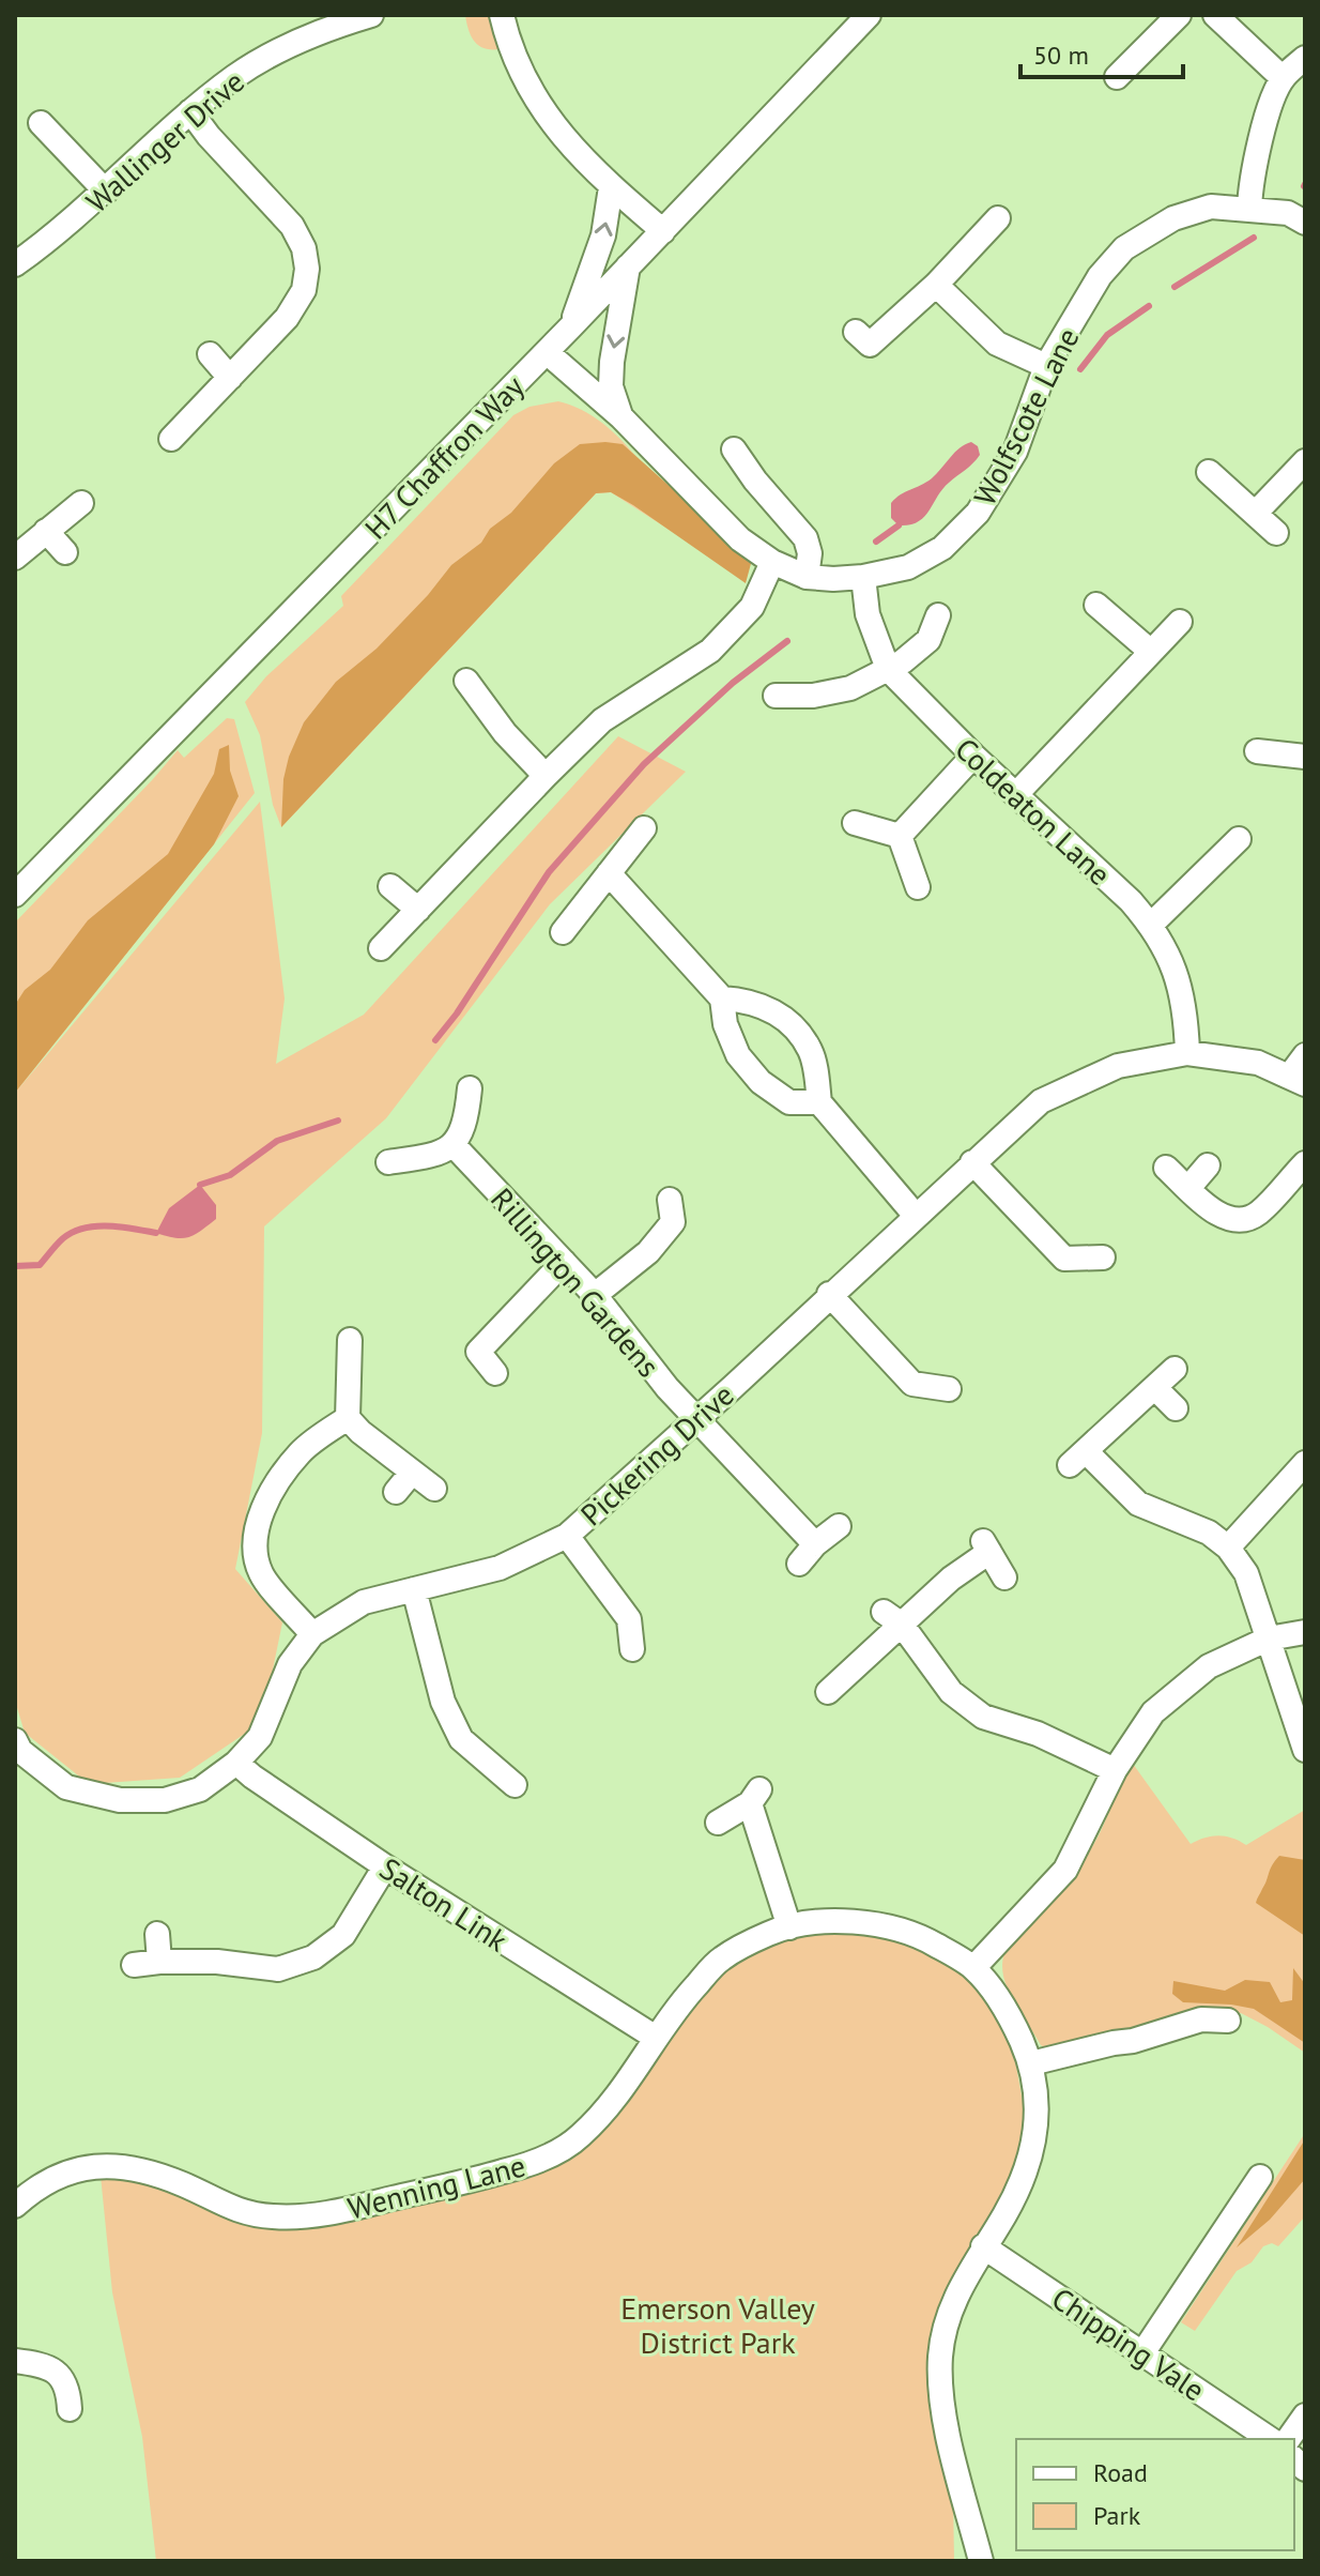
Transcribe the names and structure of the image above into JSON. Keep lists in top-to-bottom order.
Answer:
{
  "streets": {
    "street": [
      "Wallinger Drive",
      "Wolfscote Lane",
      "H7 Chaffron Way",
      "Coldeaton Lane",
      "Rillington Gardens",
      "Pickering Drive",
      "Salton Link",
      "Wenning Lane",
      "Chipping Vale"
    ]
  },
  "crossings": [
    ["Wolfscote Lane", "H7 Chaffron Way"],
    ["Wolfscote Lane", "Coldeaton Lane"],
    ["Coldeaton Lane", "Pickering Drive"],
    ["Rillington Gardens", "Pickering Drive"],
    ["Pickering Drive", "Salton Link"],
    ["Salton Link", "Wenning Lane"],
    ["Wenning Lane", "Chipping Vale"]
  ],
  "parks": ["Emerson Valley District Park"],
  "legend": ["Road", "Park"],
  "scale_bar": "50 m"
}
